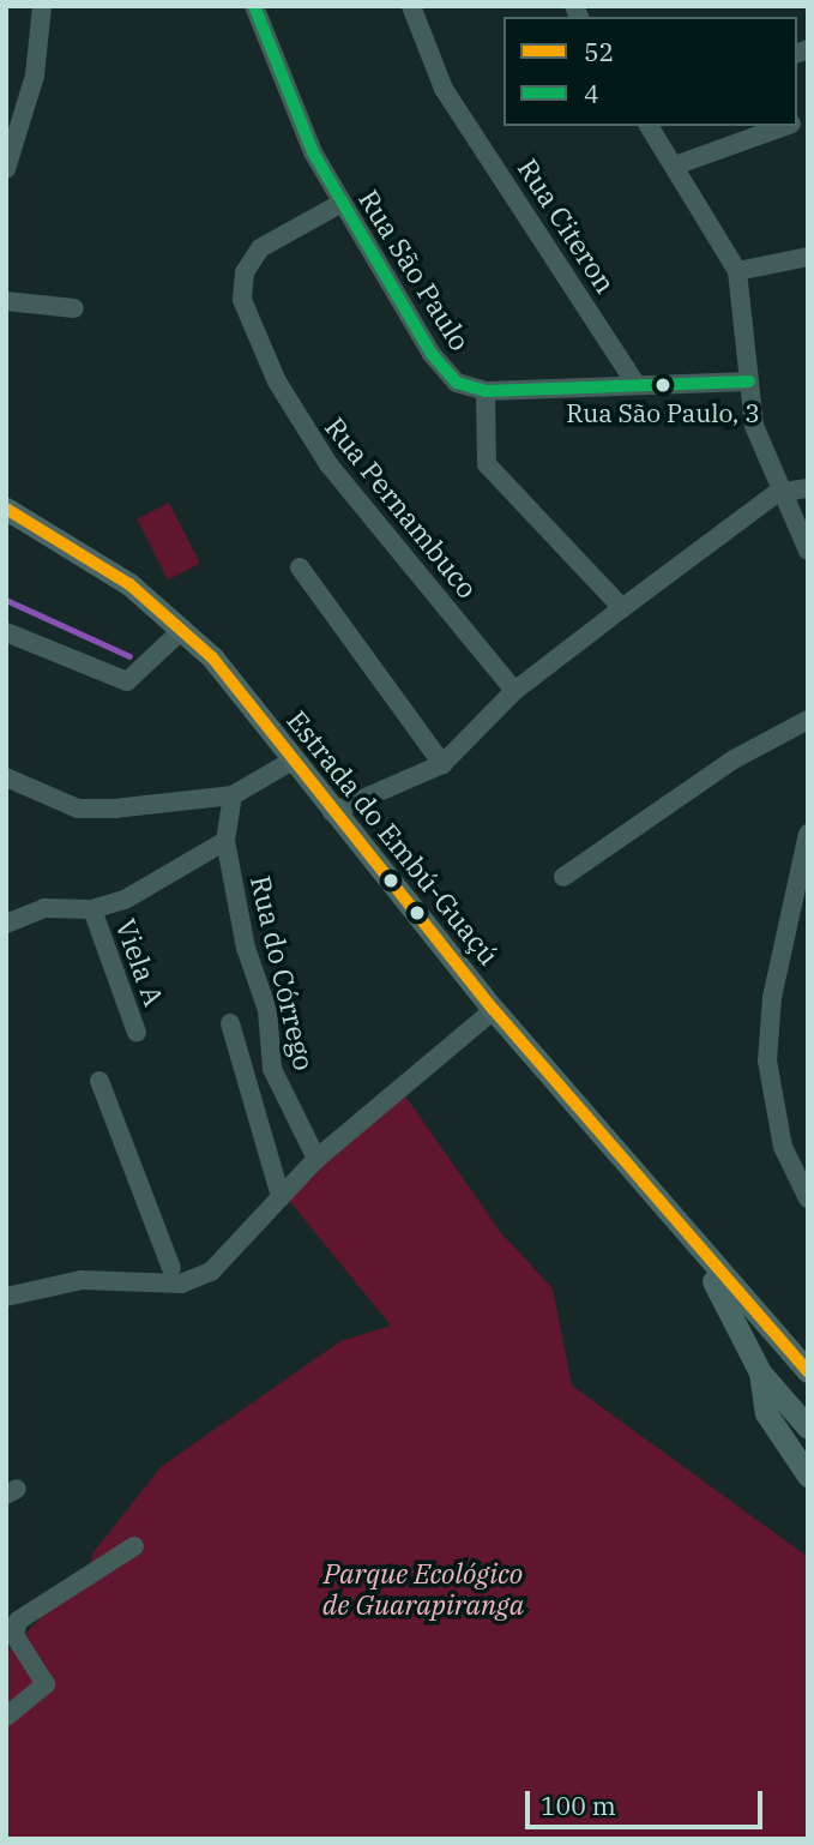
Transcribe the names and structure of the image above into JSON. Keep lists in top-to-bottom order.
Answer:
{
  "streets": {
    "main road": ["Estrada do Embú-Guaçú"],
    "street": [
      "Rua Citeron",
      "Rua São Paulo",
      "Rua Pernambuco",
      "Viela A",
      "Rua do Córrego"
    ]
  },
  "crossings": [
    ["Rua Citeron", "Rua São Paulo"],
    ["Rua São Paulo", "Rua Pernambuco"]
  ],
  "parks": ["Parque Ecológico de Guarapiranga"],
  "places": ["Rua São Paulo, 3"],
  "lines": ["transit line 4", "transit line 52"],
  "legend": ["52", "4"],
  "scale_bar": "100 m"
}
